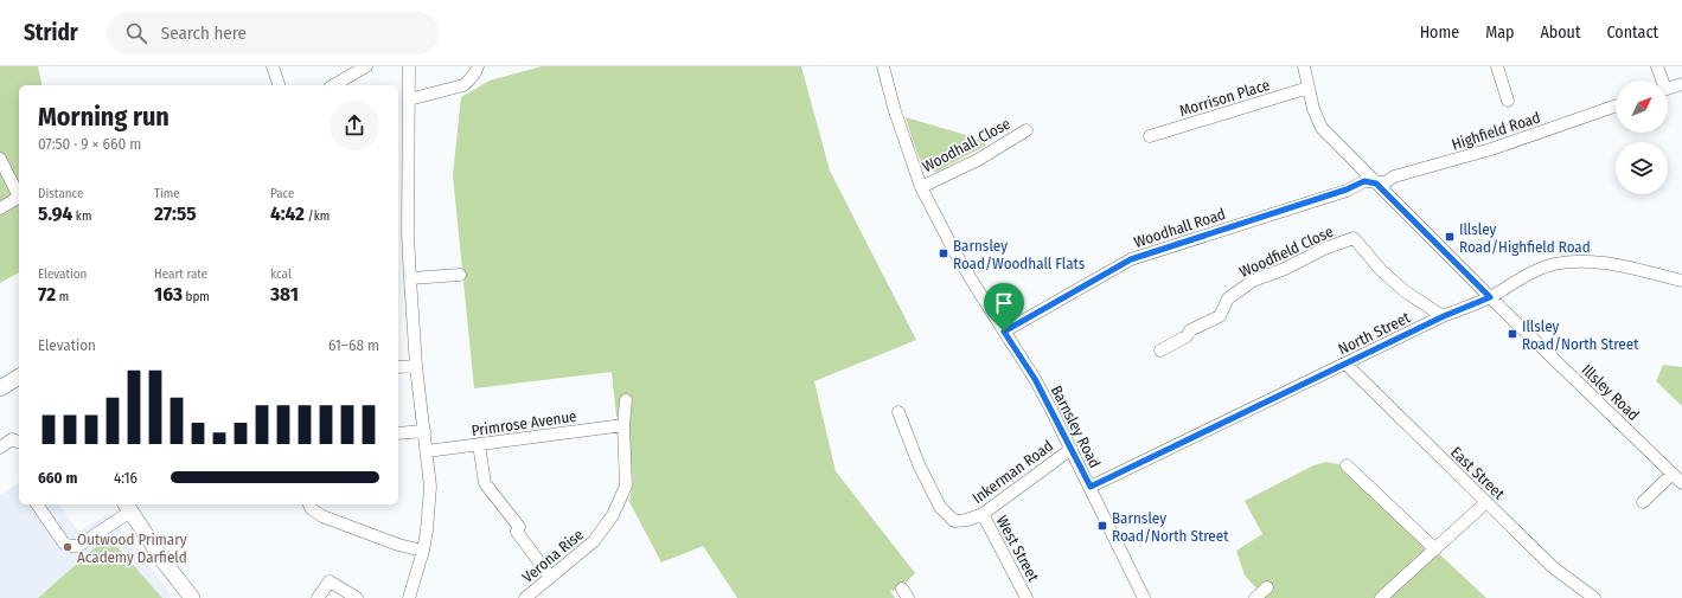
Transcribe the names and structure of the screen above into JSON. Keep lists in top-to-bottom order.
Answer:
{
  "streets": {
    "street": [
      "Morrison Place",
      "Highfield Road",
      "Woodhall Close",
      "Woodhall Road",
      "Woodfield Close",
      "North Street",
      "Illsley Road",
      "Primrose Avenue",
      "Barnsley Road",
      "Inkerman Road",
      "East Street",
      "West Street",
      "Verona Rise"
    ]
  },
  "crossings": [
    ["Morrison Place", "Illsley Road"],
    ["Highfield Road", "Woodhall Road"],
    ["Highfield Road", "Illsley Road"],
    ["Woodhall Close", "Barnsley Road"],
    ["Woodhall Road", "Illsley Road"],
    ["Woodhall Road", "Barnsley Road"],
    ["Woodfield Close", "North Street"],
    ["North Street", "Illsley Road"],
    ["North Street", "Barnsley Road"],
    ["North Street", "East Street"],
    ["Primrose Avenue", "Verona Rise"],
    ["Barnsley Road", "Inkerman Road"],
    ["Inkerman Road", "West Street"]
  ],
  "places": {
    "transit": [
      "Illsley Road/Highfield Road",
      "Barnsley Road/Woodhall Flats",
      "Illsley Road/North Street",
      "Barnsley Road/North Street"
    ],
    "other": ["Outwood Primary Academy Darfield"]
  },
  "north": "top right",
  "page": {
    "header": "Stridr",
    "search": "Search here",
    "nav": [
      "Home",
      "Map",
      "About",
      "Contact"
    ],
    "heading": ["Morning run", "07:50 · 9 × 660 m"],
    "stats": [
      ["Distance", "5.94 km"],
      ["Time", "27:55"],
      ["Pace", "4:42 /km"],
      ["Elevation", "72 m"],
      ["Heart rate", "163 bpm"],
      ["kcal", "381"]
    ],
    "chart": ["Elevation", "61–68 m"],
    "list": [
      {
        "name": "660 m",
        "note": "4:16"
      }
    ]
  }
}
